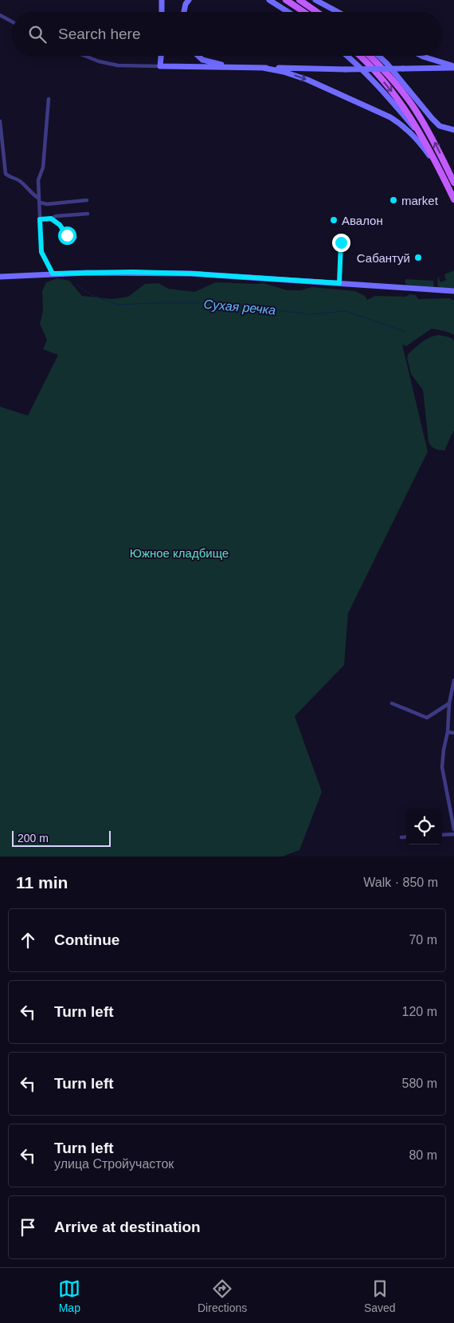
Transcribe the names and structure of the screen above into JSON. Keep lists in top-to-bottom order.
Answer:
{
  "water": ["Сухая речка"],
  "parks": ["Южное кладбище"],
  "places": ["market", "Авалон", "Сабантуй"],
  "scale_bar": "200 m",
  "page": {
    "search": "Search here",
    "scale": "200 m",
    "heading": ["11 min", "Walk · 850 m"],
    "list": [
      ["Continue", "70 m"],
      ["Turn left", "120 m"],
      ["Turn left", "580 m"],
      ["Turn left", "улица Стройучасток", "80 m"],
      "Arrive at destination"
    ],
    "nav": ["Map", "Directions", "Saved"]
  }
}
